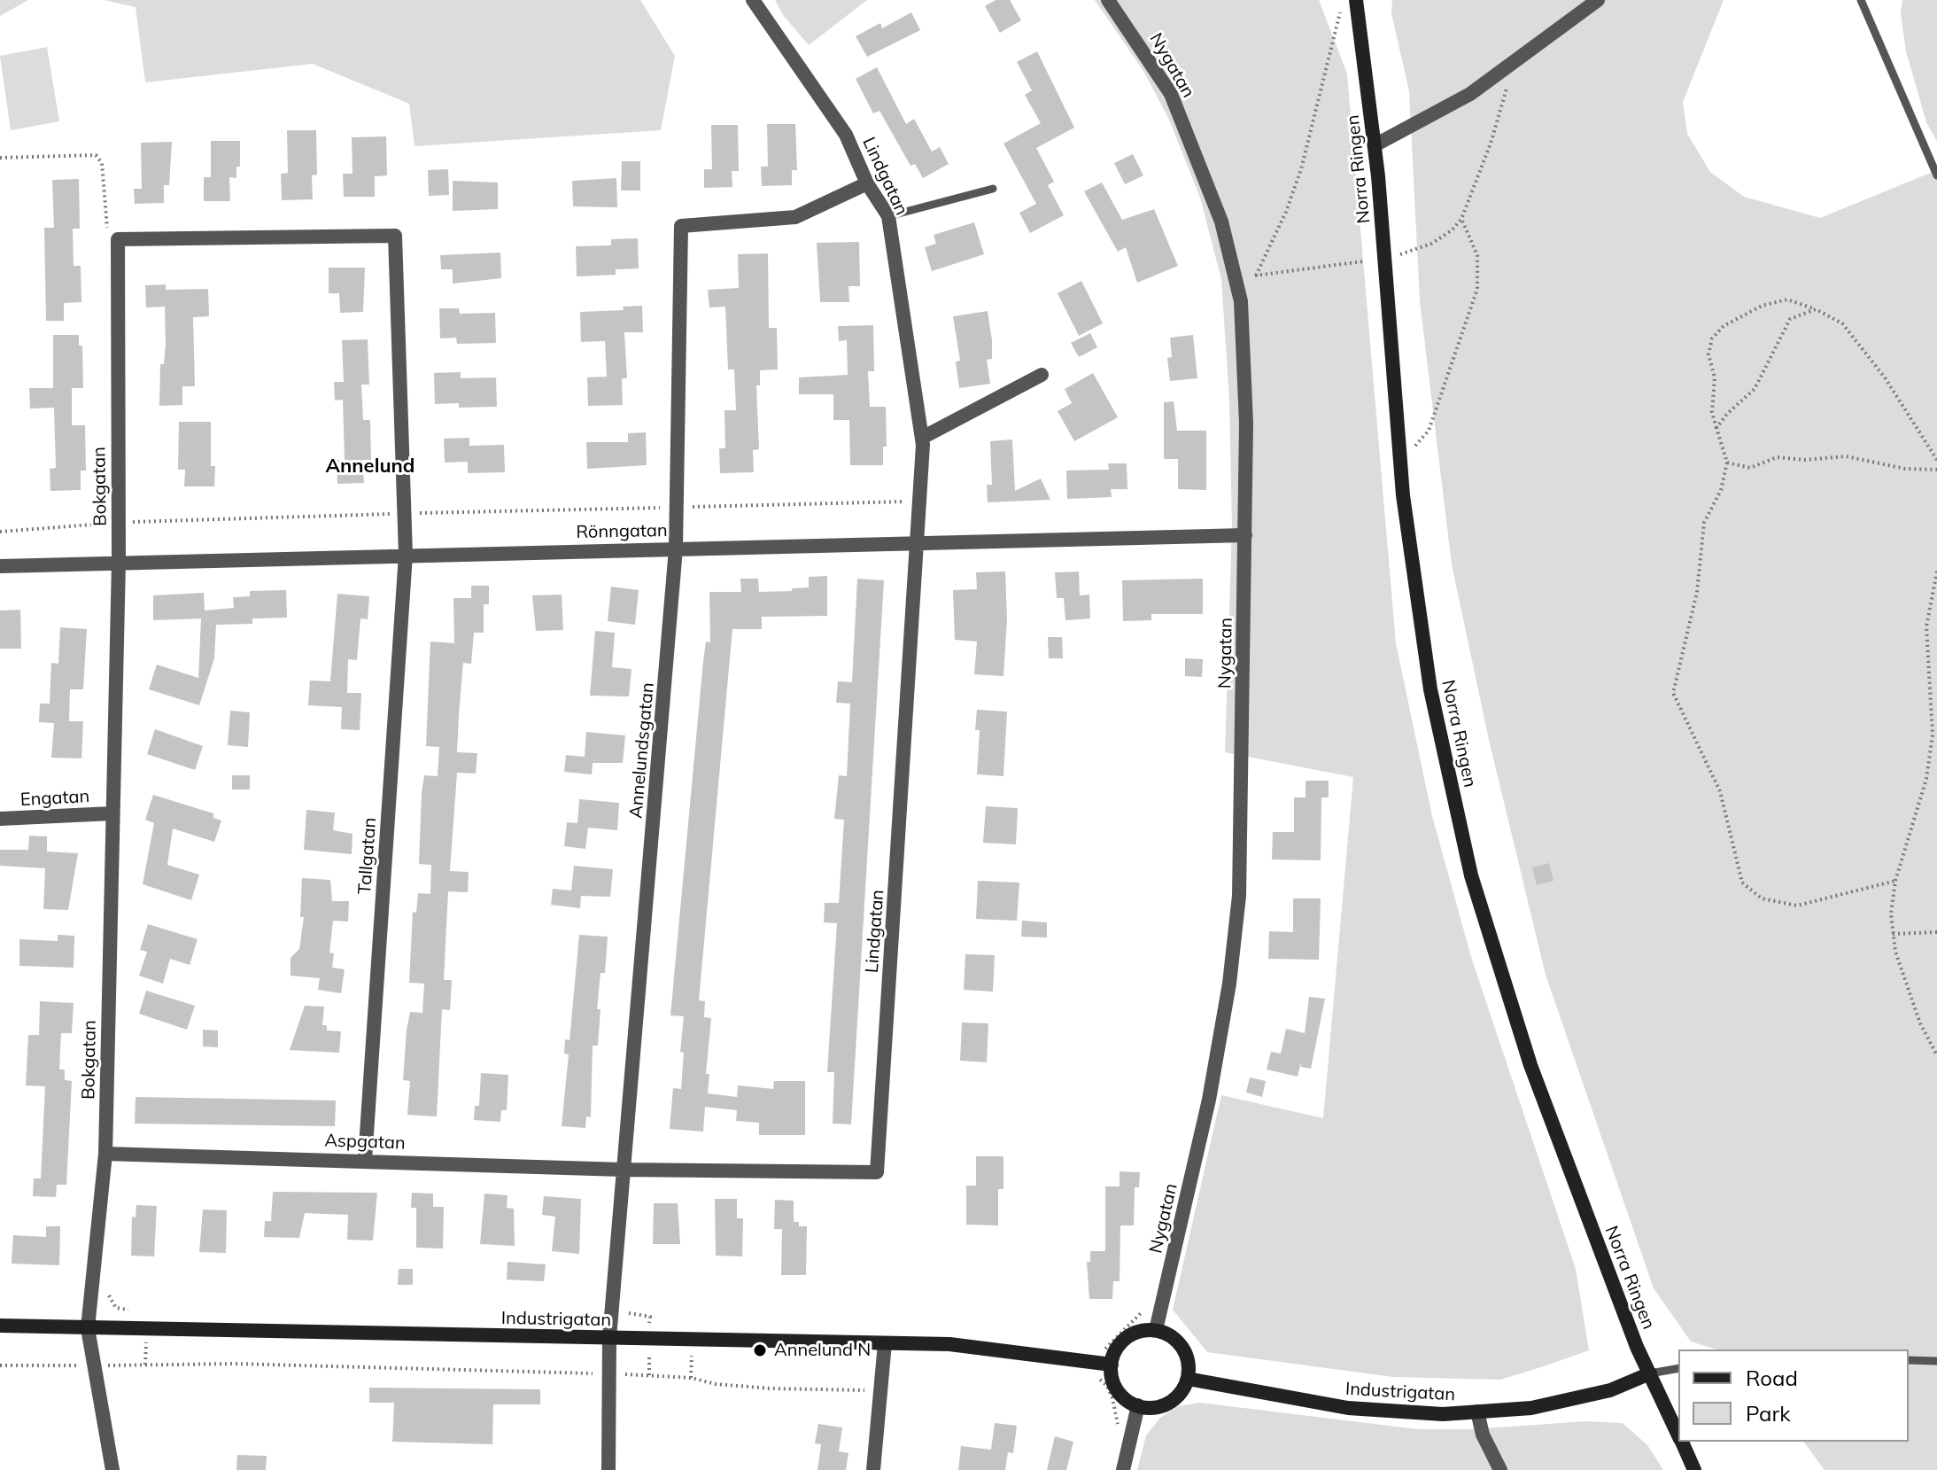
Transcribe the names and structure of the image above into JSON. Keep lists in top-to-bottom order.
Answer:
{
  "streets": {
    "street": [
      "Nygatan",
      "Norra Ringen",
      "Lindgatan",
      "Bokgatan",
      "Rönngatan",
      "Annelundsgatan",
      "Engatan",
      "Tallgatan",
      "Aspgatan",
      "Industrigatan"
    ]
  },
  "crossings": [
    ["Nygatan", "Rönngatan"],
    ["Nygatan", "Industrigatan"],
    ["Norra Ringen", "Industrigatan"],
    ["Lindgatan", "Rönngatan"],
    ["Lindgatan", "Annelundsgatan"],
    ["Lindgatan", "Aspgatan"],
    ["Bokgatan", "Rönngatan"],
    ["Bokgatan", "Engatan"],
    ["Bokgatan", "Aspgatan"],
    ["Bokgatan", "Industrigatan"],
    ["Rönngatan", "Annelundsgatan"],
    ["Rönngatan", "Tallgatan"],
    ["Annelundsgatan", "Aspgatan"],
    ["Annelundsgatan", "Industrigatan"],
    ["Tallgatan", "Aspgatan"]
  ],
  "districts": ["Annelund"],
  "places": ["Annelund N"],
  "legend": ["Road", "Park"]
}
